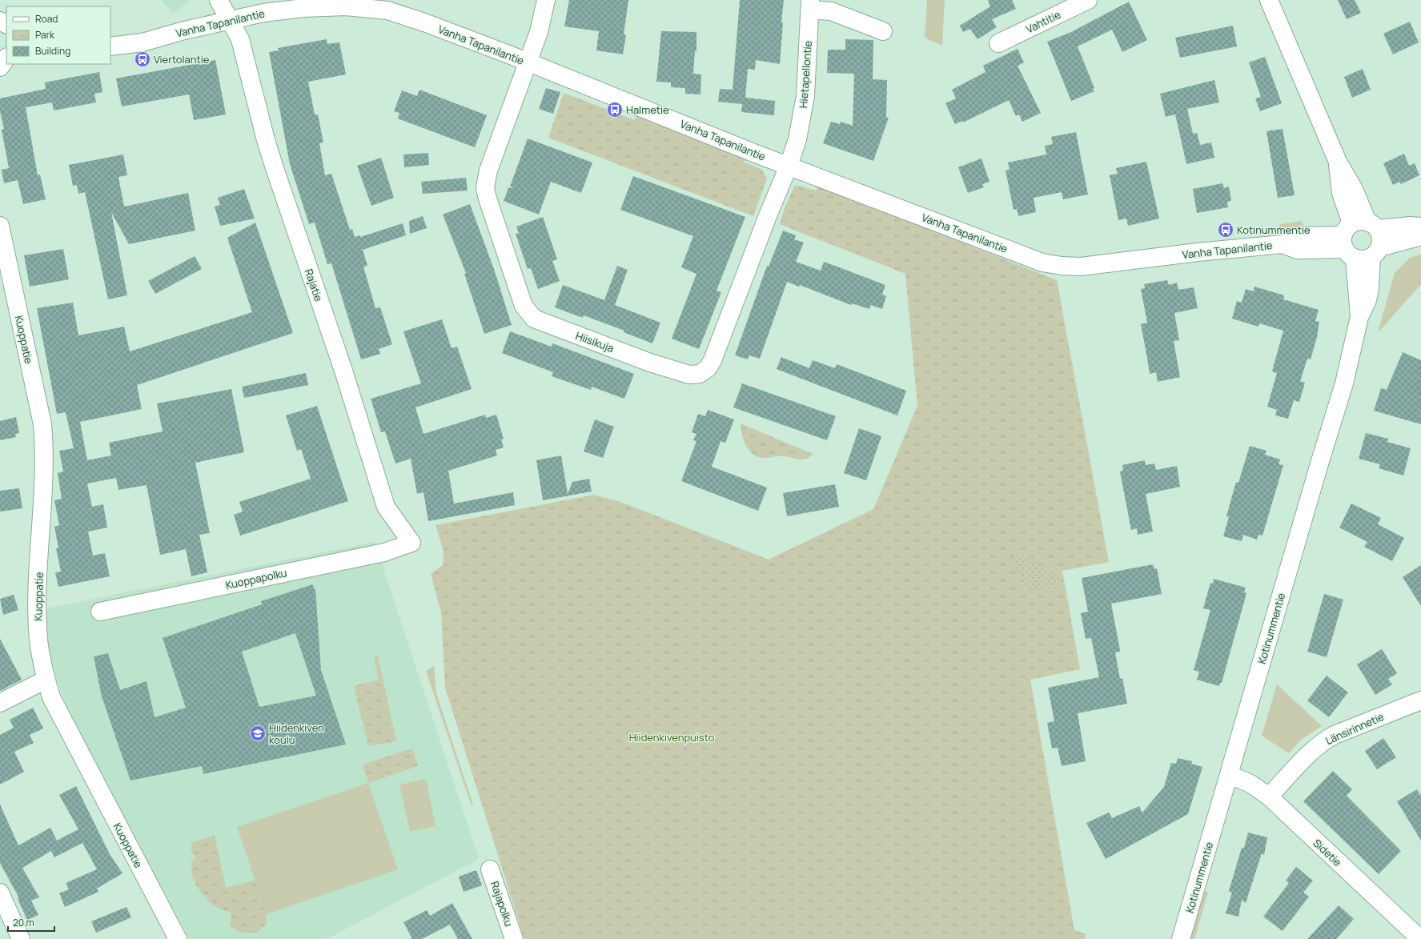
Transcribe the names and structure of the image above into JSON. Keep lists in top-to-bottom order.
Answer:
{
  "streets": {
    "street": [
      "Vahtitie",
      "Vanha Tapanilantie",
      "Hietapellontie",
      "Rajatie",
      "Kuoppatie",
      "Hiisikuja",
      "Kuoppapolku",
      "Kotinummentie",
      "Länsirinnetie",
      "Sidetie",
      "Rajapolku"
    ]
  },
  "crossings": [
    ["Vanha Tapanilantie", "Hietapellontie"],
    ["Vanha Tapanilantie", "Rajatie"],
    ["Vanha Tapanilantie", "Hiisikuja"],
    ["Vanha Tapanilantie", "Kotinummentie"],
    ["Hietapellontie", "Hiisikuja"],
    ["Rajatie", "Kuoppapolku"],
    ["Kotinummentie", "Sidetie"],
    ["Länsirinnetie", "Sidetie"]
  ],
  "parks": ["Hiidenkivenpuisto"],
  "places": {
    "bus stop": ["Viertolantie", "Halmetie", "Kotinummentie"],
    "school or university": ["Hiidenkiven koulu"]
  },
  "legend": ["Road", "Park", "Building"],
  "scale_bar": "20 m"
}
